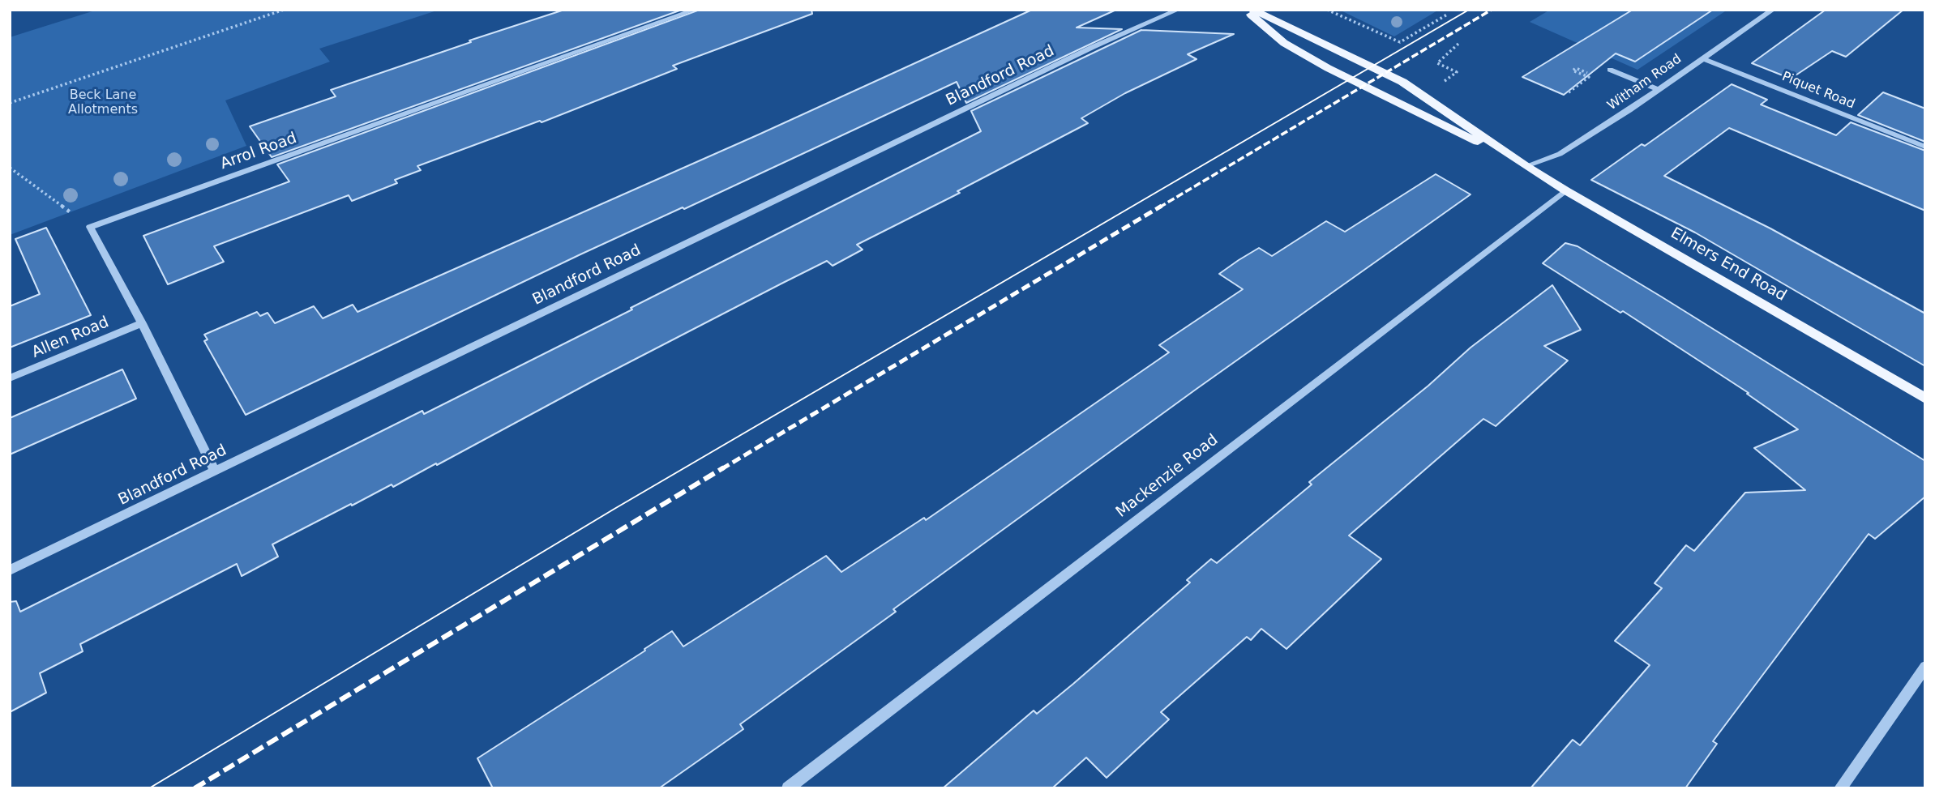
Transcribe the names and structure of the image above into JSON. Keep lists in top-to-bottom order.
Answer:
{
  "streets": {
    "main road": ["Elmers End Road"],
    "street": [
      "Blandford Road",
      "Witham Road",
      "Piquet Road",
      "Arrol Road",
      "Allen Road",
      "Mackenzie Road"
    ]
  },
  "crossings": [
    ["Witham Road", "Piquet Road"],
    ["Witham Road", "Elmers End Road"],
    ["Elmers End Road", "Mackenzie Road"]
  ],
  "parks": ["Beck Lane Allotments"]
}
